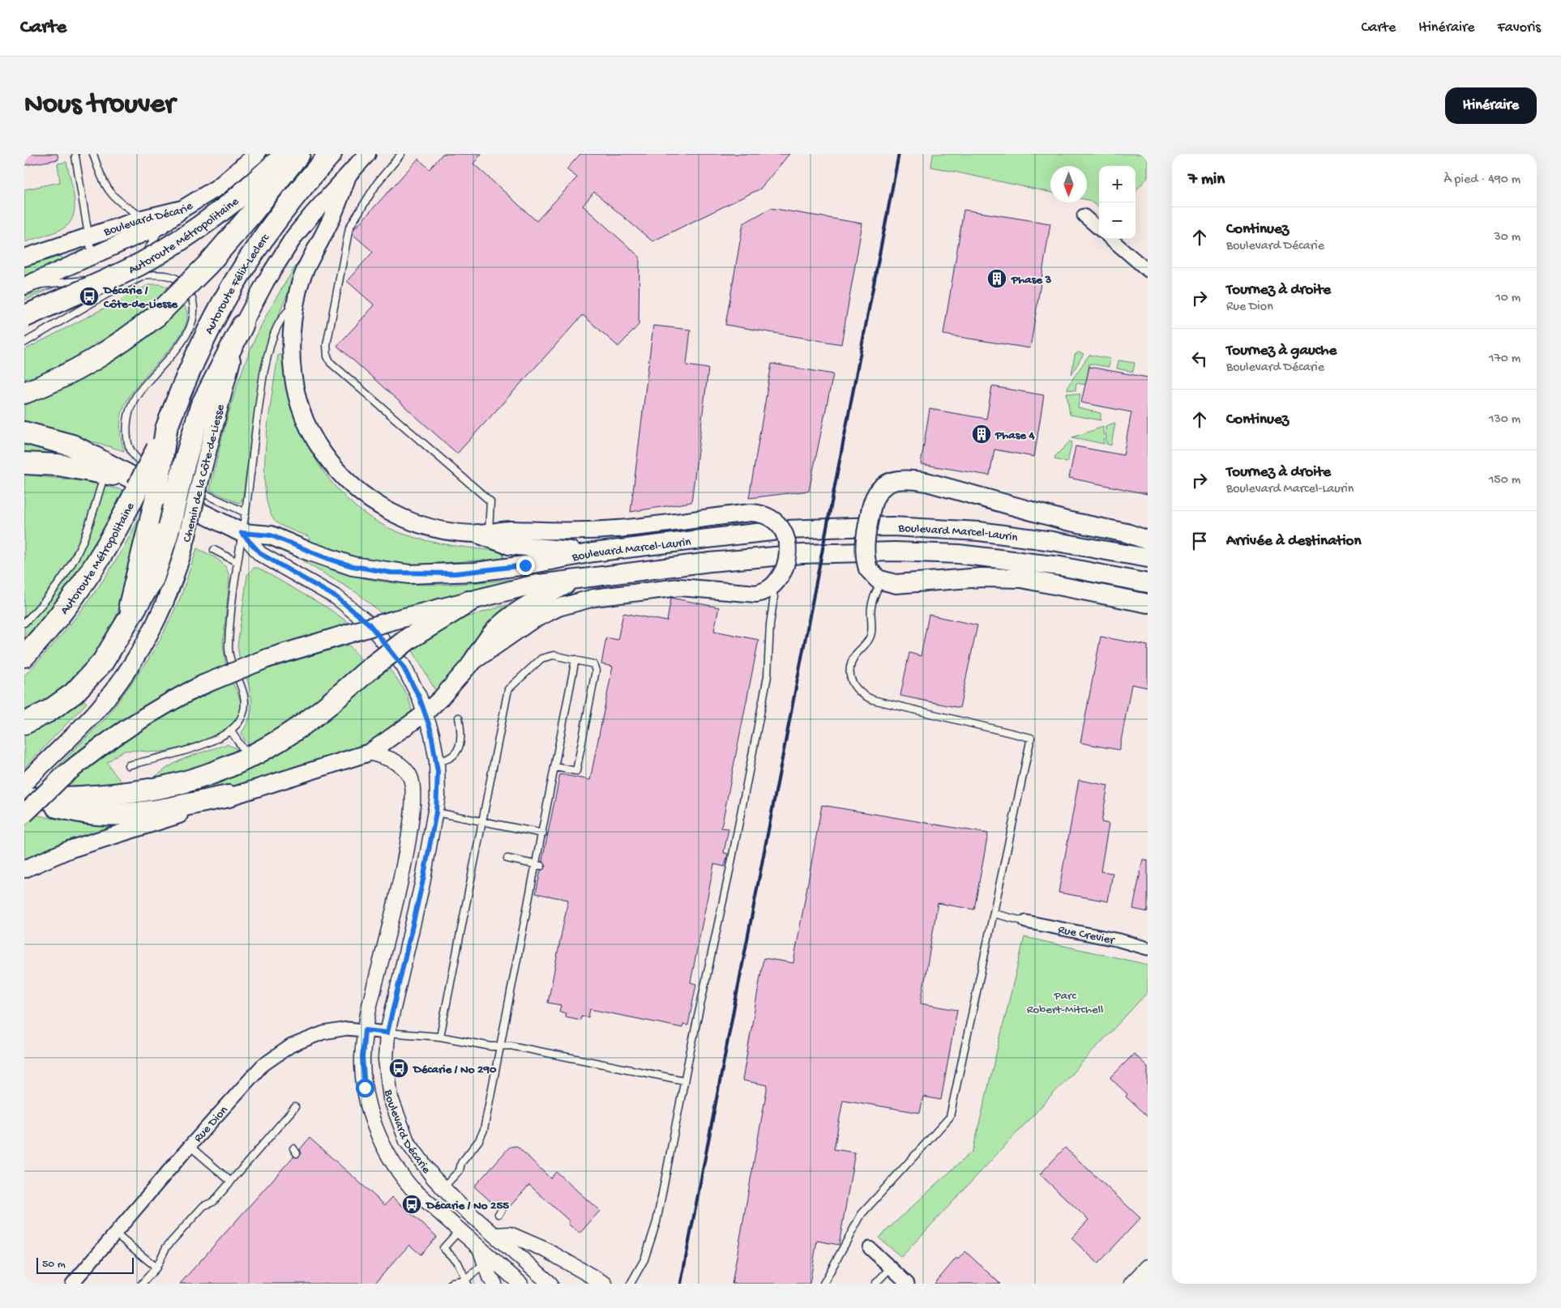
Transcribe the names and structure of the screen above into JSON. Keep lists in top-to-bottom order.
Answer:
{
  "streets": {
    "highway": ["Autoroute Métropolitaine", "Autoroute Félix-Leclerc"],
    "main road": ["Boulevard Décarie", "Chemin de la Côte-de-Liesse", "Boulevard Marcel-Laurin"],
    "street": ["Rue Crevier", "Rue Dion"]
  },
  "crossings": [
    ["Boulevard Décarie", "Boulevard Marcel-Laurin"],
    ["Boulevard Décarie", "Rue Dion"],
    ["Autoroute Métropolitaine", "Autoroute Félix-Leclerc"]
  ],
  "parks": ["Parc Robert-Mitchell"],
  "places": {
    "building": ["Phase 3", "Phase 4"],
    "bus stop": ["Décarie / Côte-de-Liesse", "Décarie / No 290", "Décarie / No 255"]
  },
  "scale_bar": "50 m",
  "north": "bottom",
  "page": {
    "header": "Carte",
    "nav": ["Carte", "Itinéraire", "Favoris"],
    "buttons": "Itinéraire",
    "title": "Nous trouver",
    "heading": ["7 min", "À pied · 490 m"],
    "map_buttons": ["+", "−"],
    "list": [
      ["Continuez", "Boulevard Décarie", "30 m"],
      ["Tournez à droite", "Rue Dion", "10 m"],
      ["Tournez à gauche", "Boulevard Décarie", "170 m"],
      ["Continuez", "130 m"],
      ["Tournez à droite", "Boulevard Marcel-Laurin", "150 m"],
      "Arrivée à destination"
    ],
    "scale": "50 m"
  }
}
